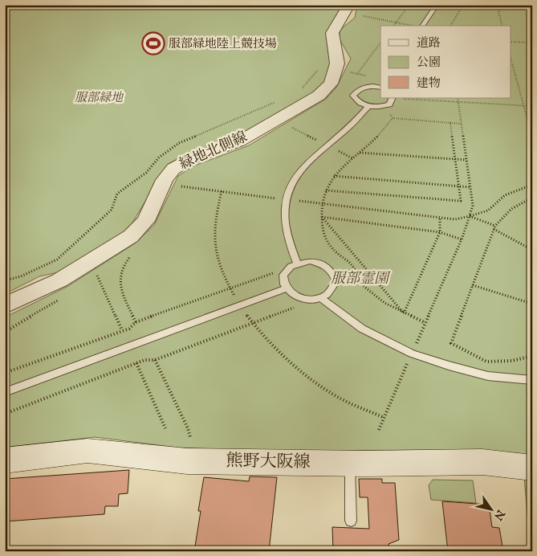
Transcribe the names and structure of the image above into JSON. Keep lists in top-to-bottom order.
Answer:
{
  "streets": {
    "main road": ["熊野大阪線"],
    "street": ["緑地北側線"]
  },
  "parks": ["服部緑地", "服部霊園"],
  "places": {
    "sports": ["服部緑地陸上競技場"]
  },
  "legend": ["道路", "公園", "建物"],
  "north": "bottom right"
}
